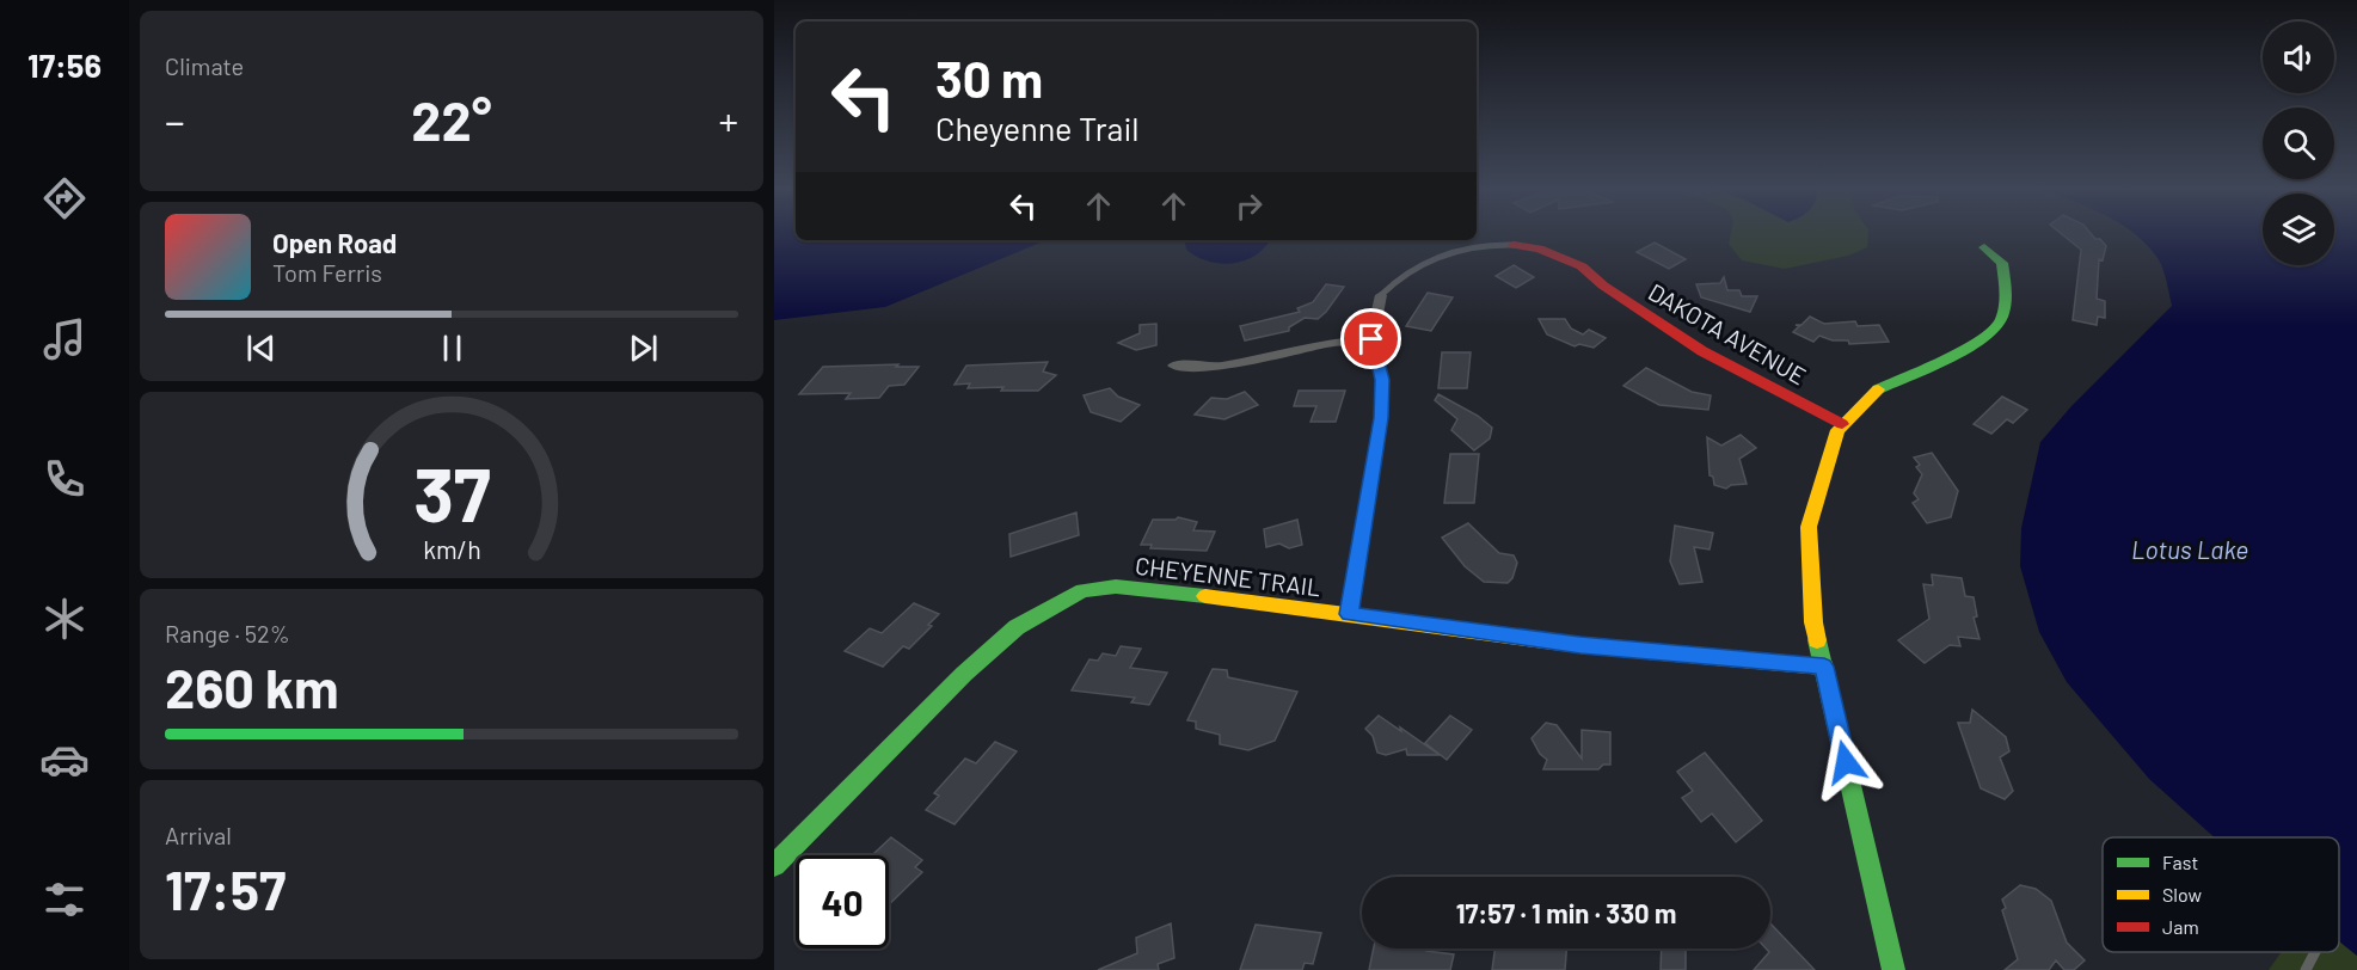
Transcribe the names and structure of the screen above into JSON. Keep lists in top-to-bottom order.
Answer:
{
  "streets": {
    "street": ["DAKOTA AVENUE", "CHEYENNE TRAIL"]
  },
  "water": ["Lotus Lake"],
  "legend": ["Fast", "Slow", "Jam"],
  "page": {
    "tabs": "17:56",
    "tile": [
      "Climate",
      ["Range · 52%", "260 km"],
      ["Arrival", "17:57"]
    ],
    "turn": ["30 m", "Cheyenne Trail"],
    "heat": ["−", "22°", "+"],
    "song": ["Open Road", "Tom Ferris"],
    "limit": "40",
    "trip": "17:57 · 1 min · 330 m",
    "gauge": ["37", "km/h"]
  }
}
